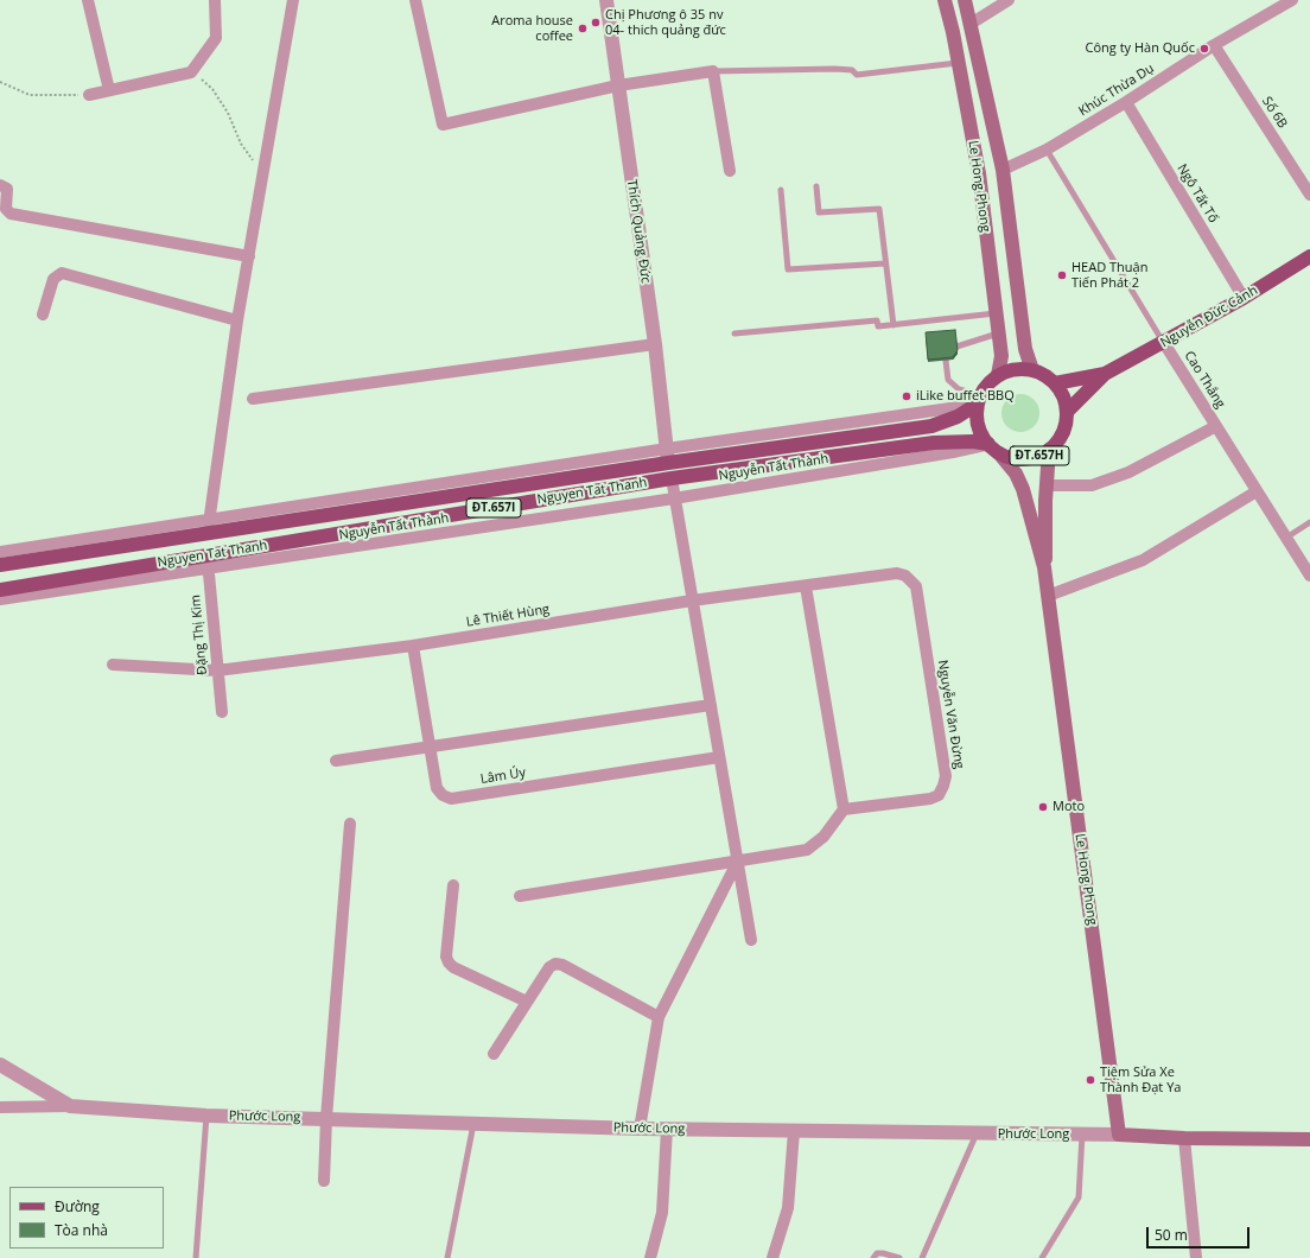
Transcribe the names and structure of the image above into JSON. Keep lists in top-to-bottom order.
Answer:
{
  "streets": {
    "main road": [
      "Le Hong Phong",
      "Nguyễn Đức Cảnh",
      "ĐT.657H",
      "Nguyen Tat Thanh",
      "ĐT.657I",
      "Phước Long"
    ],
    "street": [
      "Khúc Thừa Dụ",
      "Số 6B",
      "Ngô Tất Tố",
      "Thích Quảng Đức",
      "Cao Thắng",
      "Nguyễn Tất Thành",
      "Lê Thiết Hùng",
      "Đặng Thị Kim",
      "Nguyễn Văn Đừng",
      "Lâm Úy"
    ]
  },
  "crossings": [
    ["Khúc Thừa Dụ", "Số 6B"],
    ["Khúc Thừa Dụ", "Le Hong Phong"],
    ["Khúc Thừa Dụ", "Ngô Tất Tố"],
    ["Khúc Thừa Dụ", "Cao Thắng"],
    ["Le Hong Phong", "Nguyễn Đức Cảnh"],
    ["Le Hong Phong", "ĐT.657H"],
    ["Le Hong Phong", "Nguyễn Tất Thành"],
    ["Le Hong Phong", "Nguyen Tat Thanh"],
    ["Le Hong Phong", "Phước Long"],
    ["Ngô Tất Tố", "Nguyễn Đức Cảnh"],
    ["Thích Quảng Đức", "Nguyen Tat Thanh"],
    ["Nguyễn Đức Cảnh", "Cao Thắng"],
    ["Nguyễn Đức Cảnh", "ĐT.657H"],
    ["Nguyễn Đức Cảnh", "Nguyễn Tất Thành"],
    ["Nguyễn Đức Cảnh", "Nguyen Tat Thanh"],
    ["ĐT.657H", "Nguyễn Tất Thành"],
    ["ĐT.657H", "Nguyen Tat Thanh"],
    ["Nguyễn Tất Thành", "Nguyen Tat Thanh"],
    ["Nguyễn Tất Thành", "Đặng Thị Kim"],
    ["Nguyen Tat Thanh", "Đặng Thị Kim"],
    ["Lê Thiết Hùng", "Đặng Thị Kim"],
    ["Lê Thiết Hùng", "Nguyễn Văn Đừng"],
    ["Lê Thiết Hùng", "Lâm Úy"]
  ],
  "places": [
    "Chị Phương ô 35 nv 04- thich quảng đức",
    "Aroma house coffee",
    "Công ty Hàn Quốc",
    "HEAD Thuận Tiến Phát 2",
    "iLike buffet BBQ",
    "Moto",
    "Tiệm Sửa Xe Thành Đạt Ya"
  ],
  "legend": ["Đường", "Tòa nhà"],
  "scale_bar": "50 m"
}
